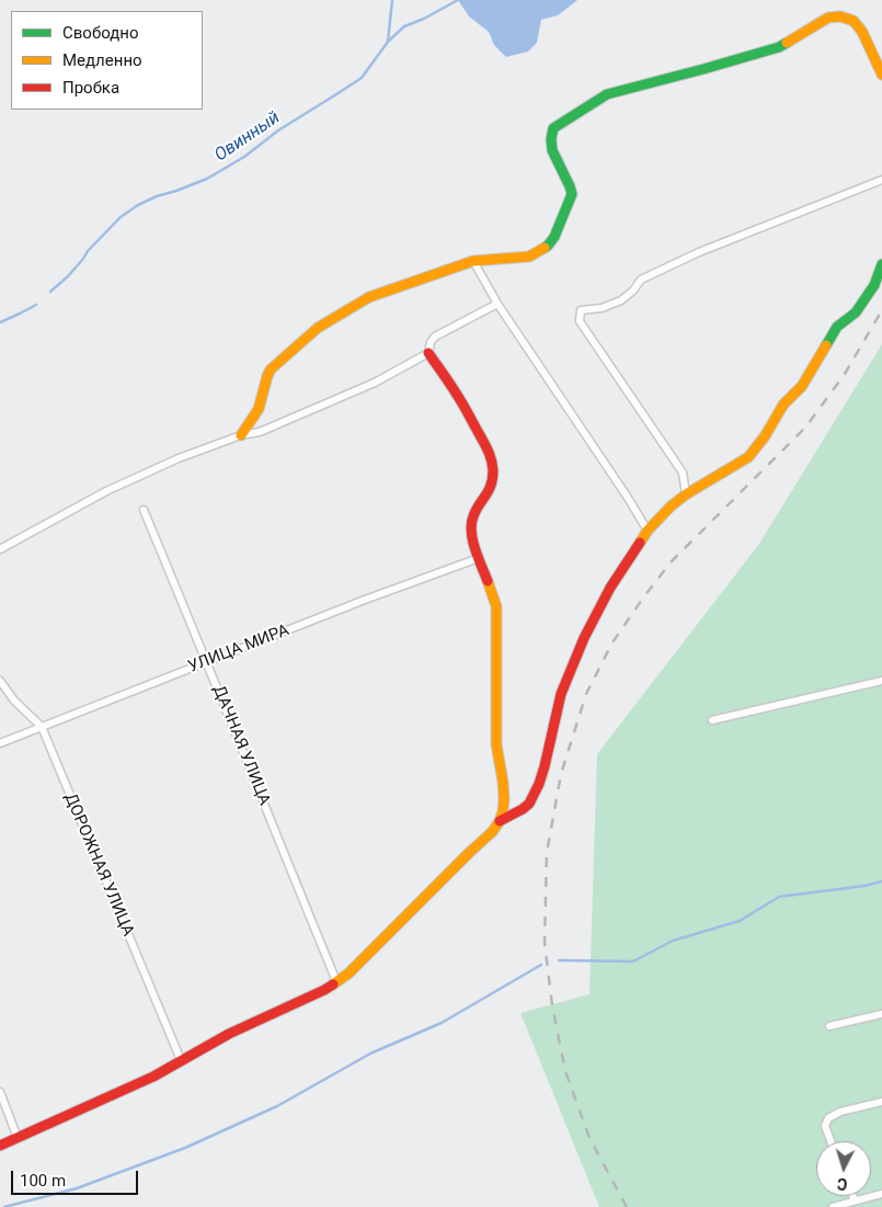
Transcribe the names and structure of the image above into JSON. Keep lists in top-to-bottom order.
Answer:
{
  "streets": {
    "street": ["УЛИЦА МИРА", "ДАЧНАЯ УЛИЦА", "ДОРОЖНАЯ УЛИЦА"]
  },
  "crossings": [
    ["УЛИЦА МИРА", "ДАЧНАЯ УЛИЦА"],
    ["УЛИЦА МИРА", "ДОРОЖНАЯ УЛИЦА"]
  ],
  "water": ["Овинный"],
  "legend": ["Свободно", "Медленно", "Пробка"],
  "scale_bar": "100 m",
  "north": "bottom"
}
